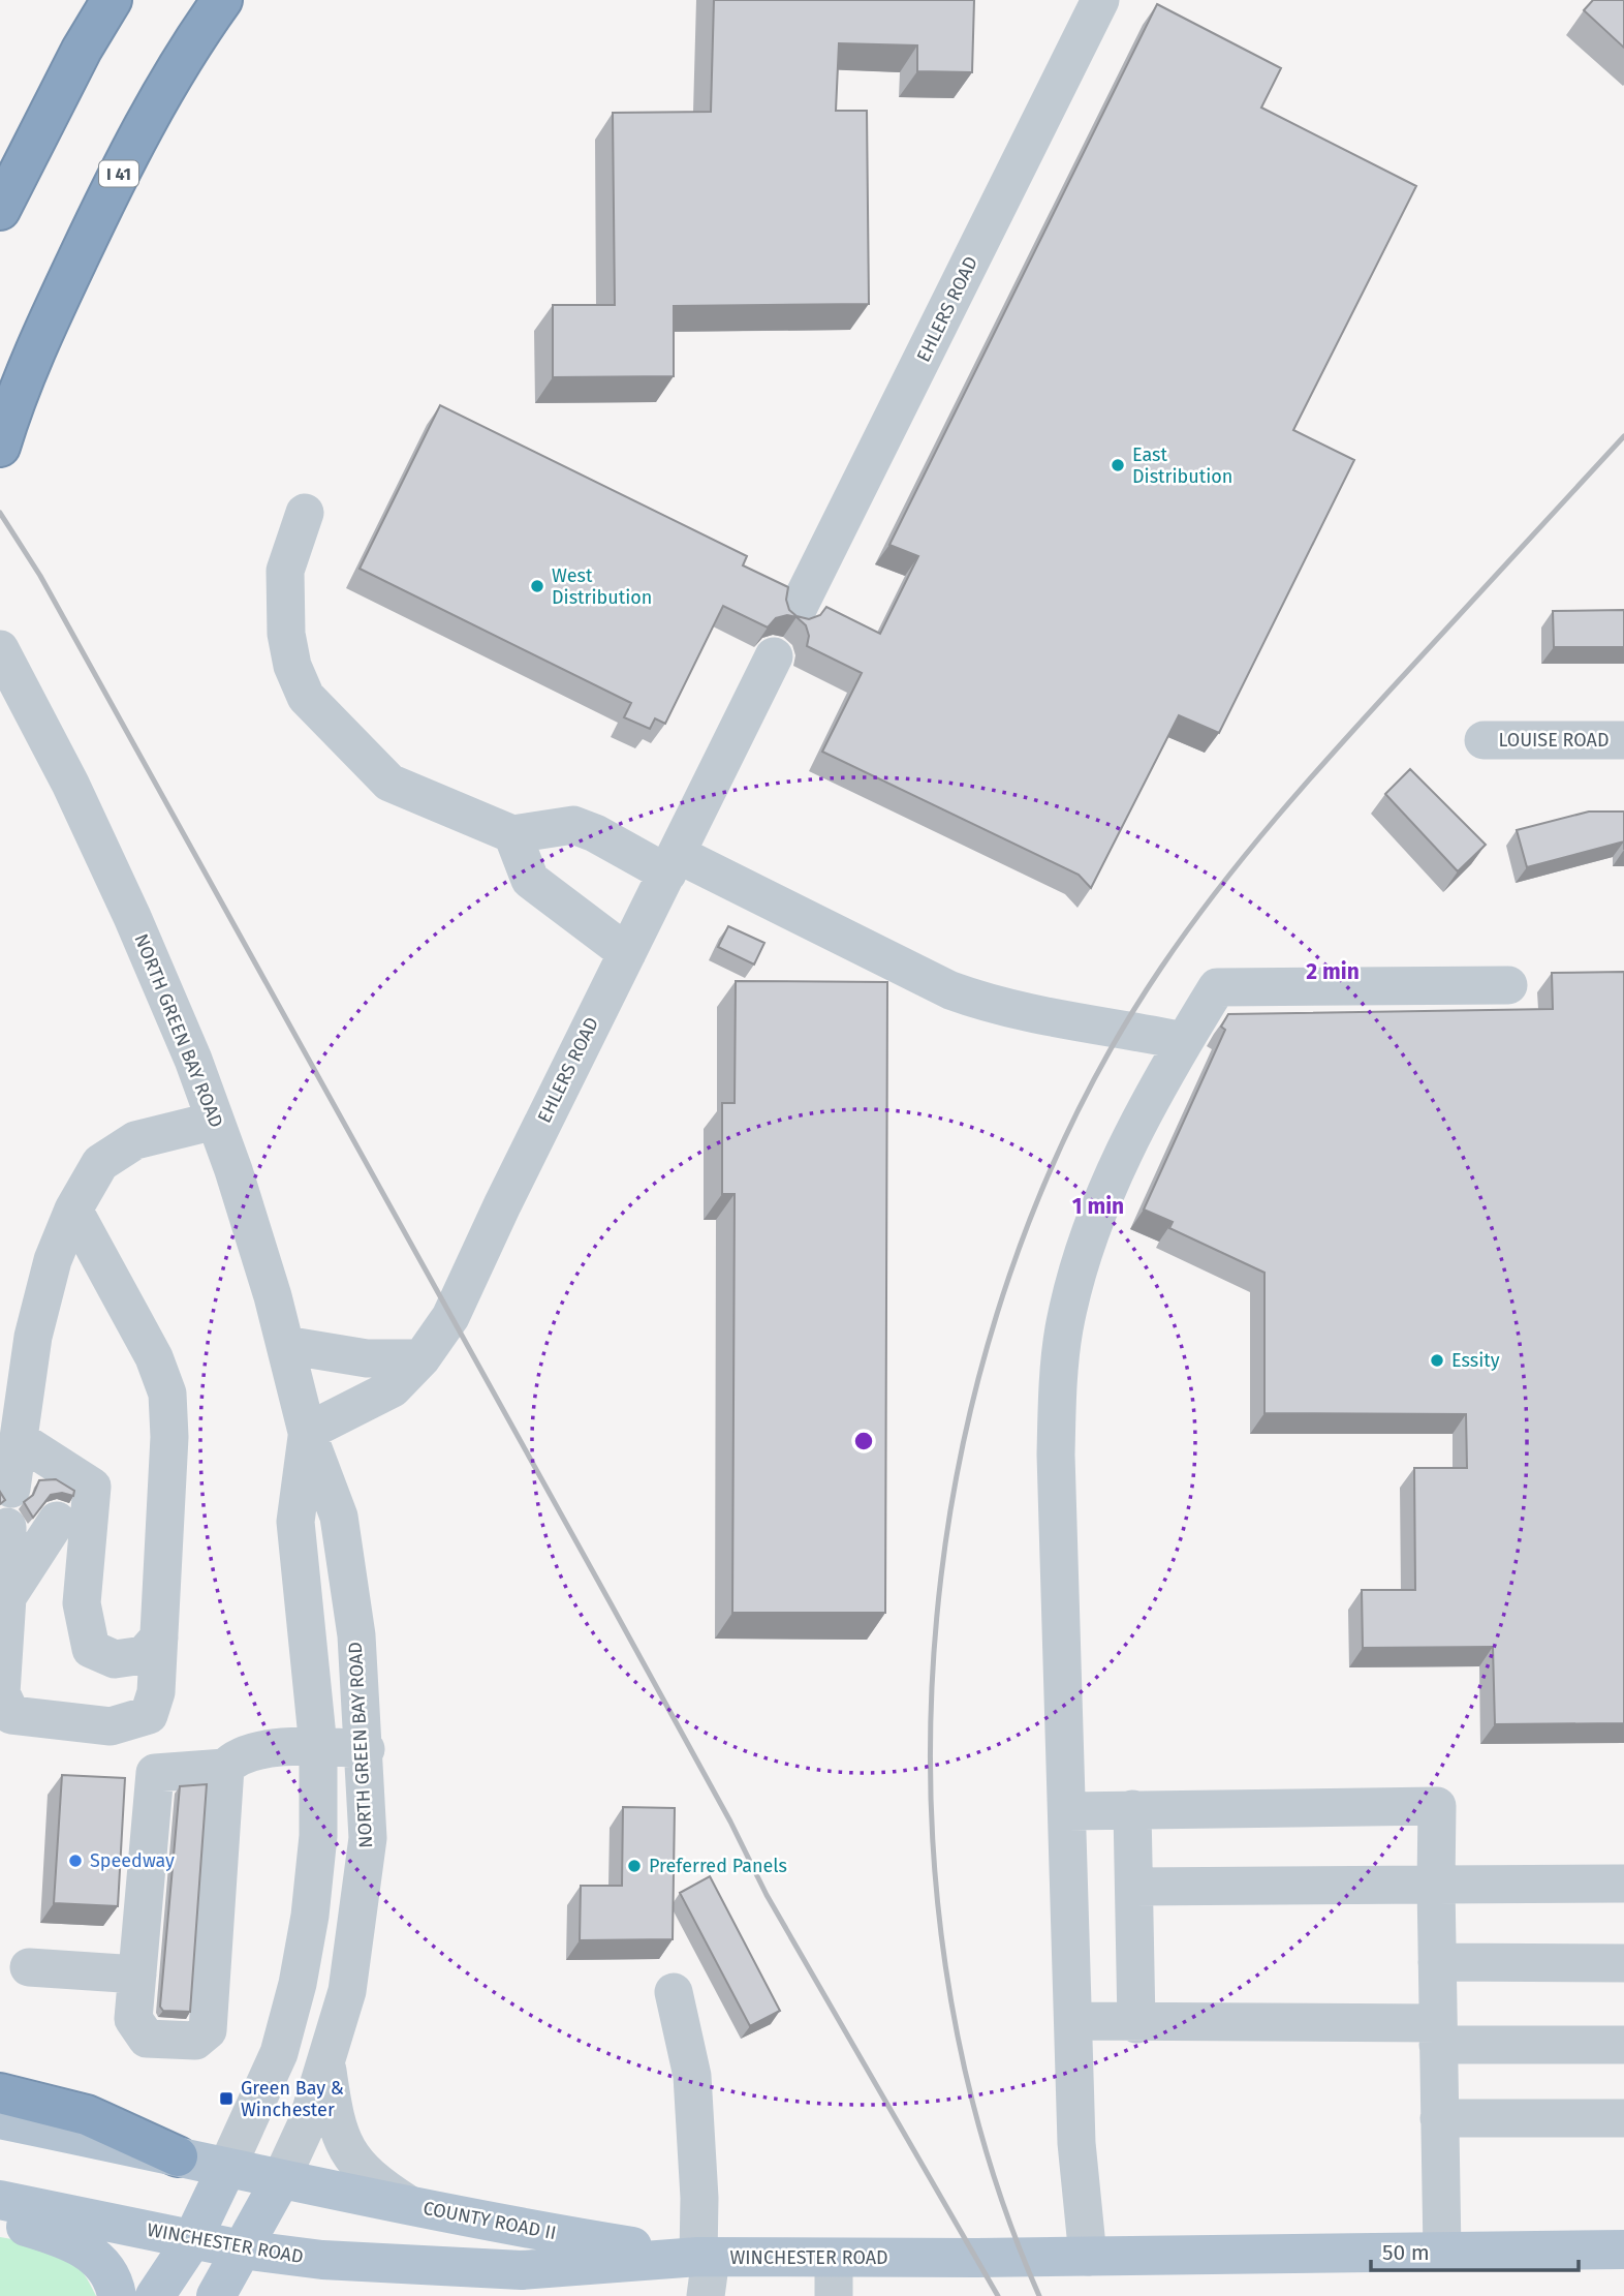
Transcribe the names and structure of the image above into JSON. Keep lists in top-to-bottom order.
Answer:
{
  "streets": {
    "highway": ["I 41"],
    "main road": ["NORTH GREEN BAY ROAD", "COUNTY ROAD II", "WINCHESTER ROAD"],
    "street": ["EHLERS ROAD", "LOUISE ROAD"]
  },
  "crossings": [
    ["EHLERS ROAD", "NORTH GREEN BAY ROAD"],
    ["NORTH GREEN BAY ROAD", "COUNTY ROAD II"],
    ["NORTH GREEN BAY ROAD", "WINCHESTER ROAD"],
    ["COUNTY ROAD II", "WINCHESTER ROAD"]
  ],
  "places": {
    "other": [
      "East Distribution",
      "West Distribution",
      "Essity",
      "Speedway",
      "Preferred Panels"
    ],
    "transit": ["Green Bay & Winchester"]
  },
  "scale_bar": "50 m",
  "rings": ["2 min", "1 min"]
}
